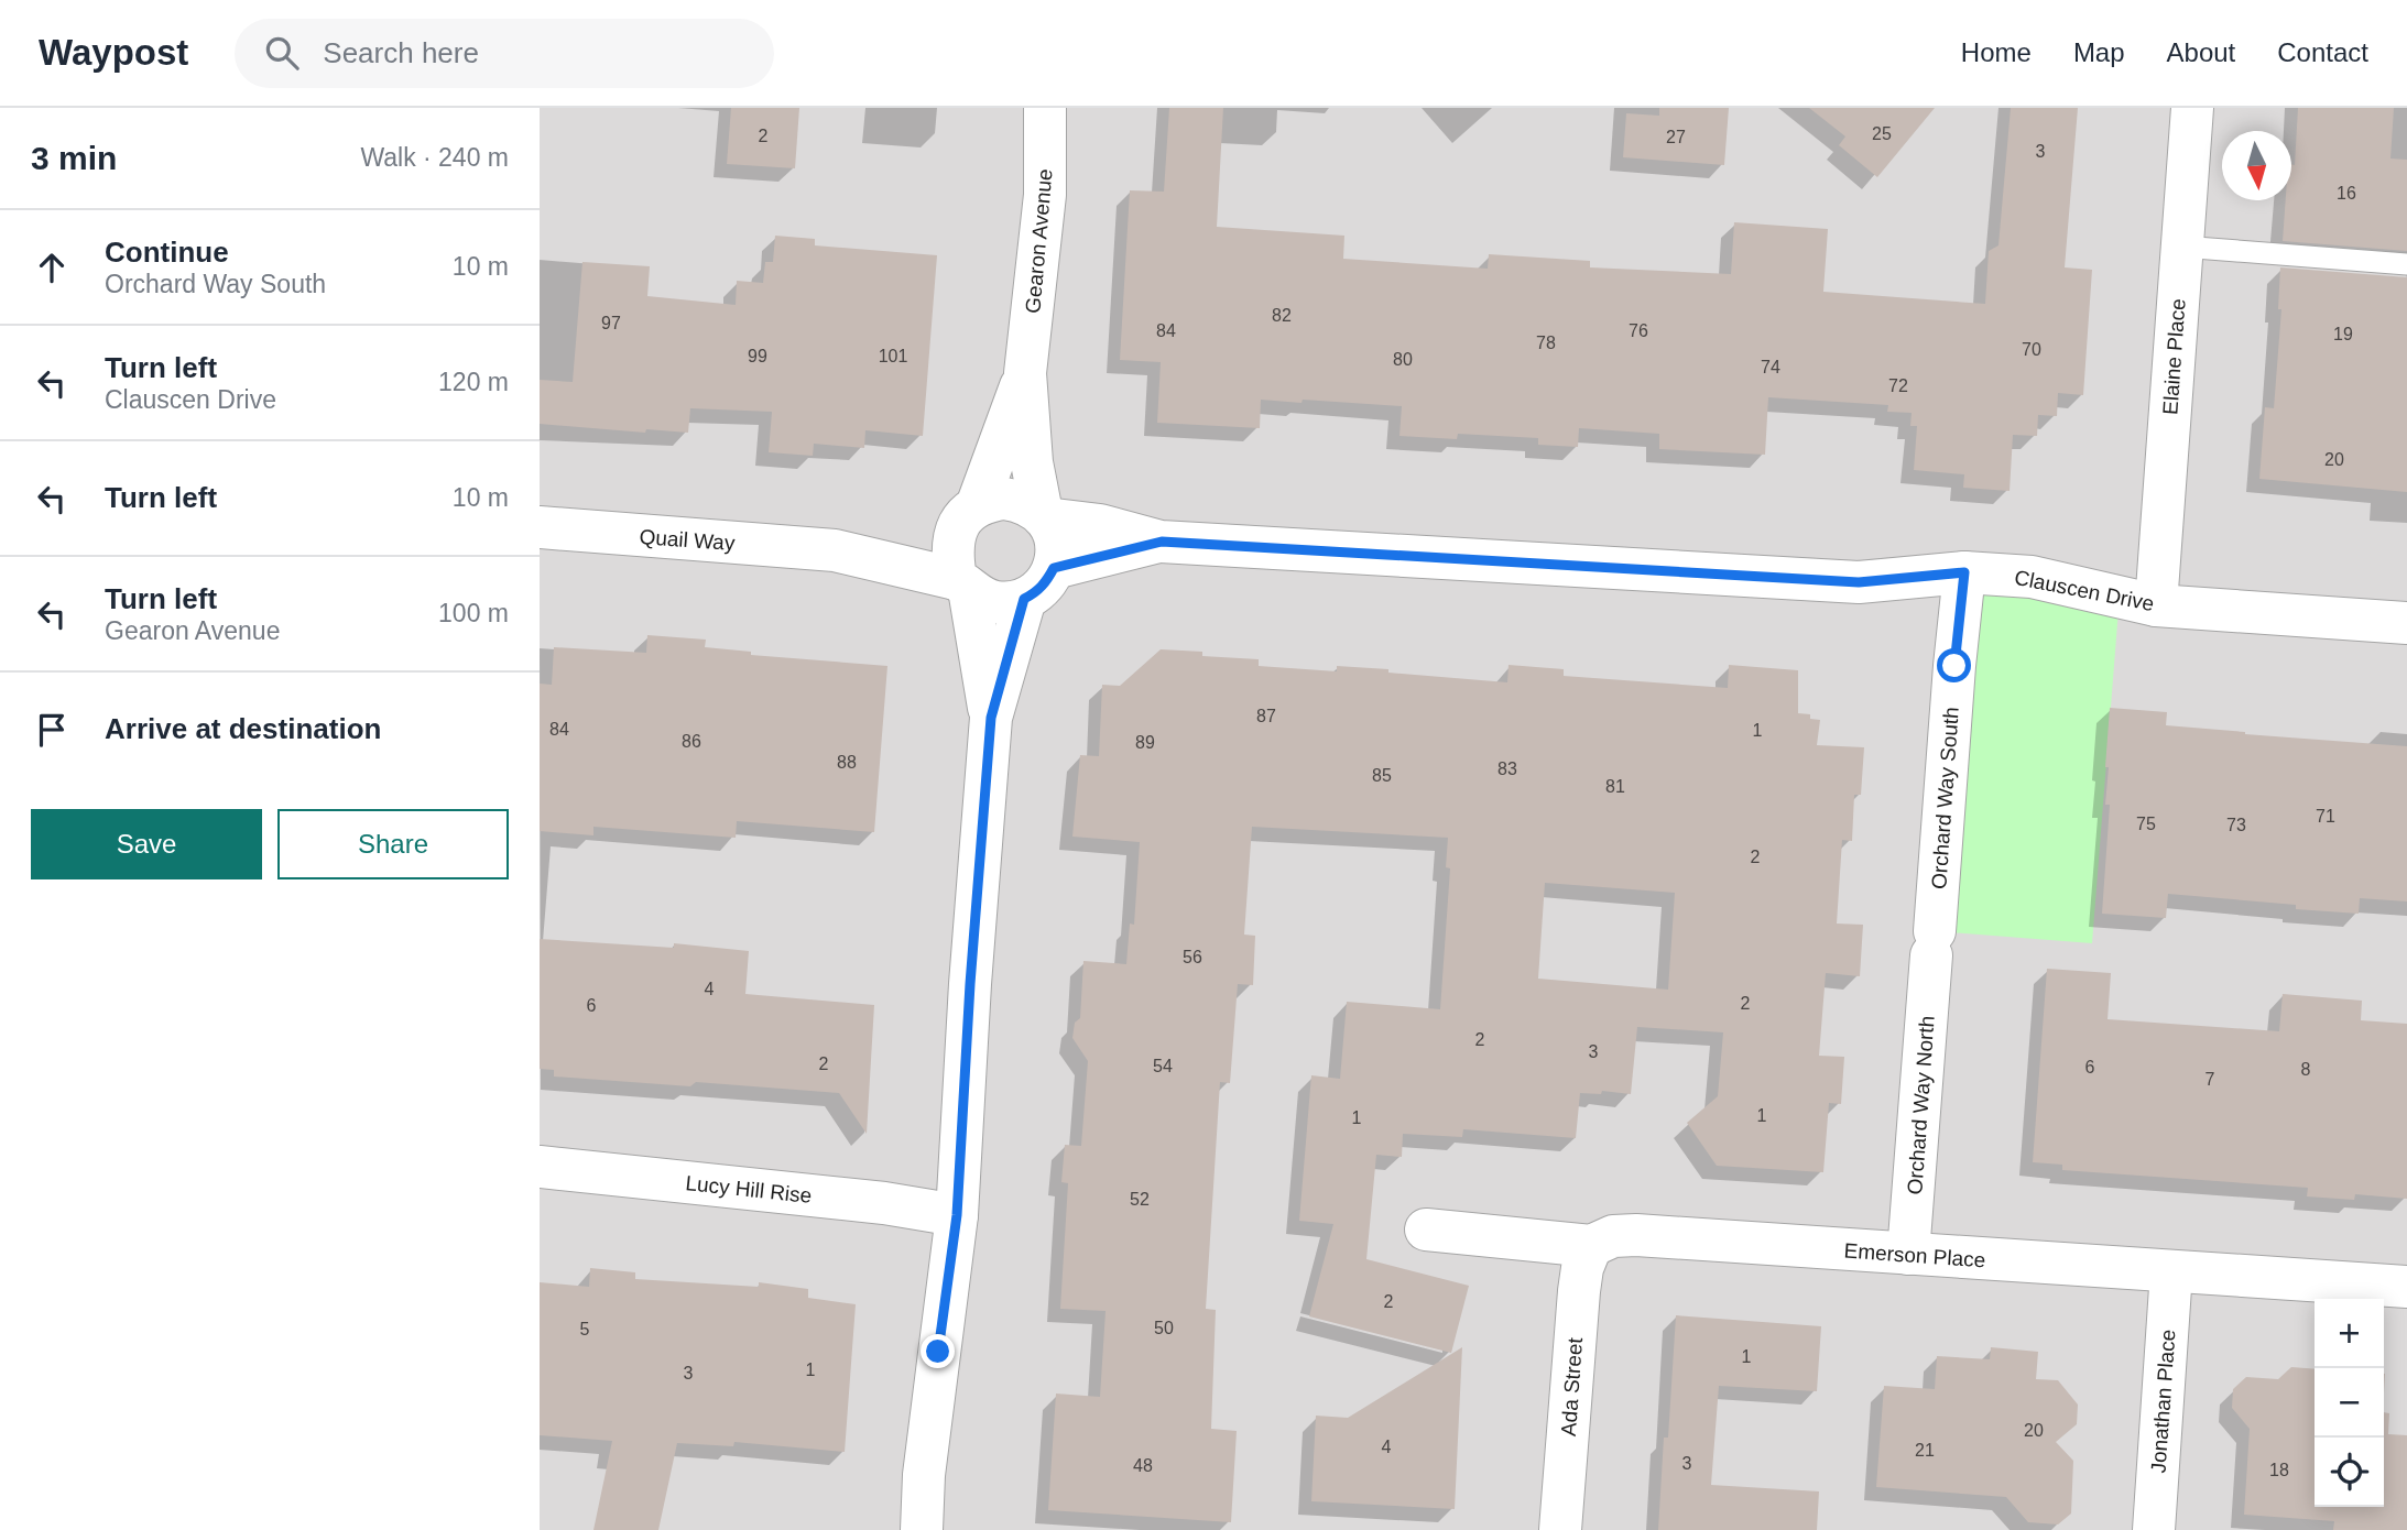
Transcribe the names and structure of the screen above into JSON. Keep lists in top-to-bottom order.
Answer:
{
  "streets": {
    "street": [
      "Gearon Avenue",
      "Elaine Place",
      "Quail Way",
      "Clauscen Drive",
      "Orchard Way South",
      "Orchard Way North",
      "Lucy Hill Rise",
      "Emerson Place",
      "Ada Street",
      "Jonathan Place"
    ]
  },
  "crossings": [
    ["Elaine Place", "Clauscen Drive"],
    ["Quail Way", "Clauscen Drive"],
    ["Clauscen Drive", "Orchard Way South"],
    ["Orchard Way South", "Orchard Way North"],
    ["Orchard Way North", "Emerson Place"],
    ["Emerson Place", "Ada Street"],
    ["Emerson Place", "Jonathan Place"]
  ],
  "house_numbers": [
    "25",
    "2",
    "27",
    "3",
    "16",
    "82",
    "97",
    "84",
    "76",
    "19",
    "78",
    "70",
    "99",
    "101",
    "80",
    "74",
    "72",
    "20",
    "87",
    "84",
    "1",
    "86",
    "89",
    "88",
    "83",
    "85",
    "81",
    "71",
    "75",
    "73",
    "2",
    "56",
    "4",
    "2",
    "6",
    "2",
    "3",
    "2",
    "54",
    "6",
    "8",
    "7",
    "1",
    "1",
    "52",
    "2",
    "50",
    "5",
    "1",
    "1",
    "3",
    "20",
    "4",
    "21",
    "3",
    "48",
    "18"
  ],
  "north": "bottom",
  "page": {
    "header": "Waypost",
    "search": "Search here",
    "nav": [
      "Home",
      "Map",
      "About",
      "Contact"
    ],
    "heading": ["3 min", "Walk · 240 m"],
    "list": [
      ["Continue", "Orchard Way South", "10 m"],
      ["Turn left", "Clauscen Drive", "120 m"],
      ["Turn left", "10 m"],
      ["Turn left", "Gearon Avenue", "100 m"],
      "Arrive at destination"
    ],
    "buttons": ["Save", "Share"],
    "map_buttons": ["+", "−"]
  }
}
